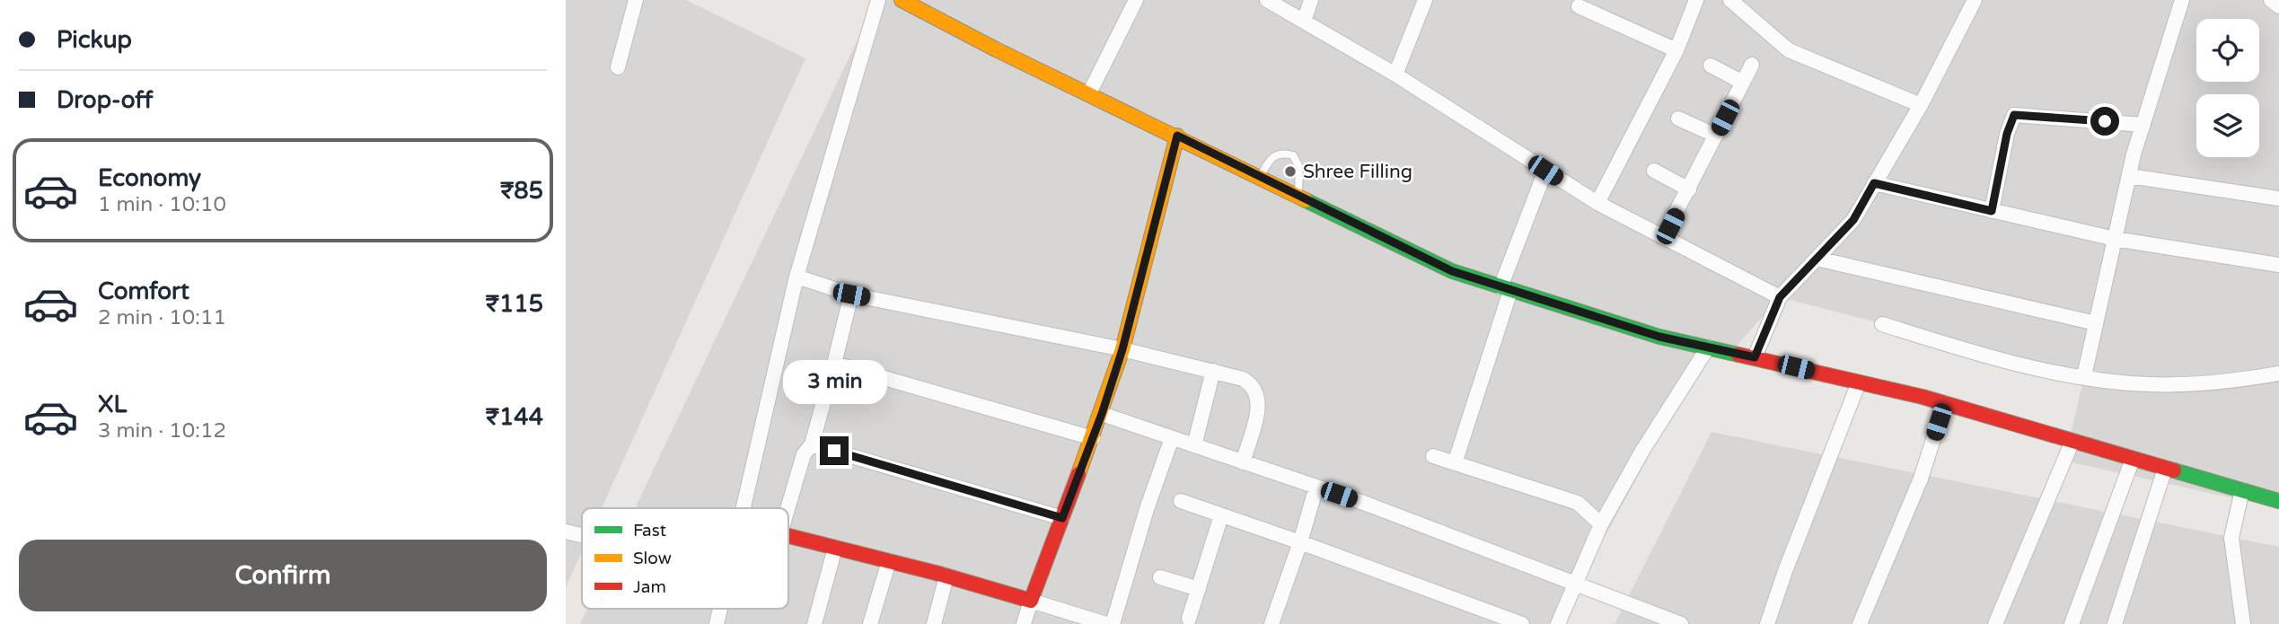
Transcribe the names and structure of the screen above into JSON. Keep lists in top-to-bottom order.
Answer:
{
  "places": ["Shree Filling"],
  "legend": ["Fast", "Slow", "Jam"],
  "page": {
    "banner": ["Pickup", "Drop-off"],
    "list": [
      {
        "name": "Economy",
        "note": "1 min · 10:10",
        "value": "₹85"
      },
      {
        "name": "Comfort",
        "note": "2 min · 10:11",
        "value": "₹115"
      },
      {
        "name": "XL",
        "note": "3 min · 10:12",
        "value": "₹144"
      }
    ],
    "bubble": "3 min",
    "buttons": "Confirm"
  }
}
